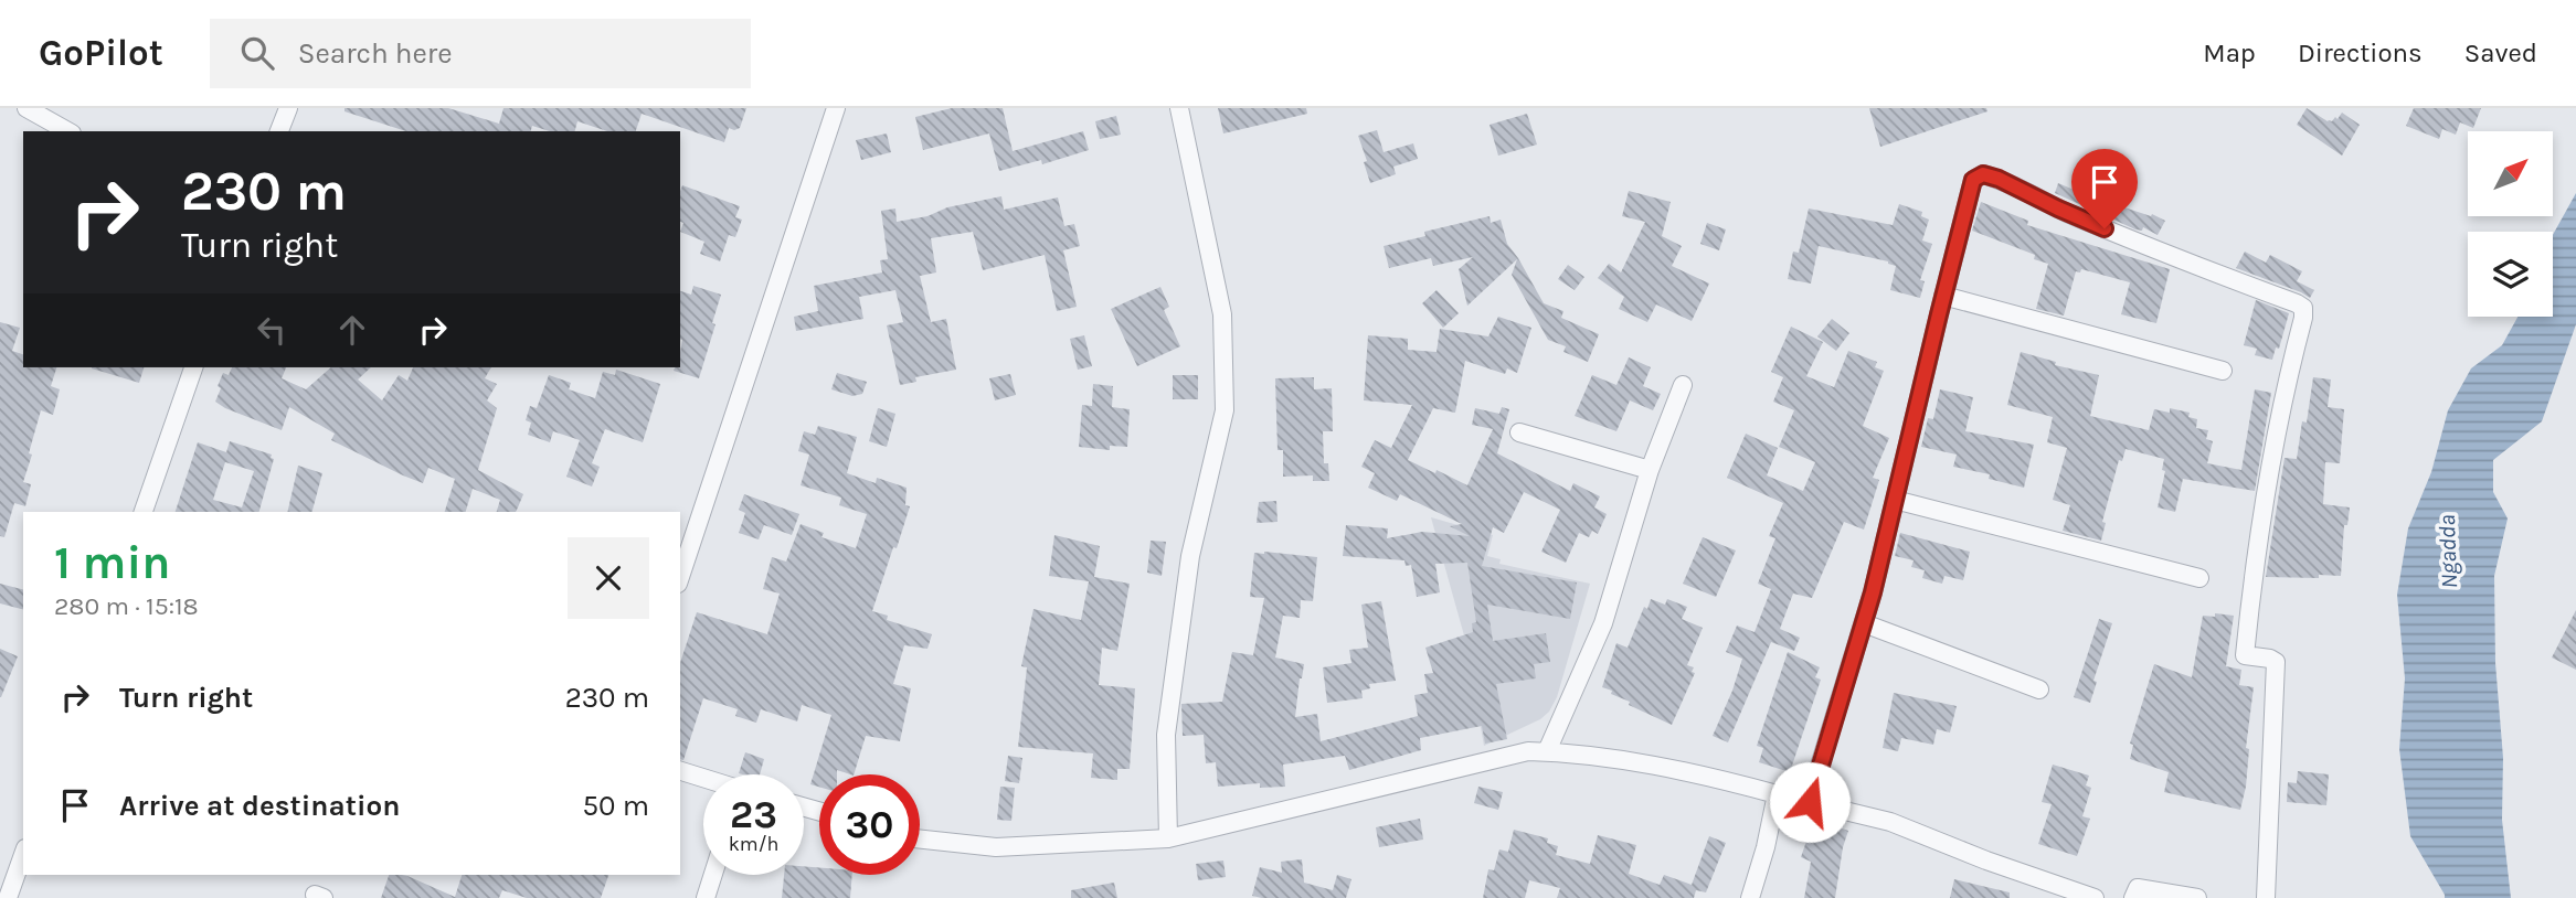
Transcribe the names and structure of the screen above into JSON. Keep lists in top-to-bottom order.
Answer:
{
  "water": ["Ngadda"],
  "north": "top right",
  "page": {
    "header": "GoPilot",
    "search": "Search here",
    "nav": ["Map", "Directions", "Saved"],
    "turn": ["230 m", "Turn right"],
    "heading": ["1 min", "280 m · 15:18"],
    "list": [
      {
        "name": "Turn right",
        "value": "230 m"
      },
      {
        "name": "Arrive at destination",
        "value": "50 m"
      }
    ],
    "speed": "23 km/h",
    "limit": "30"
  }
}
